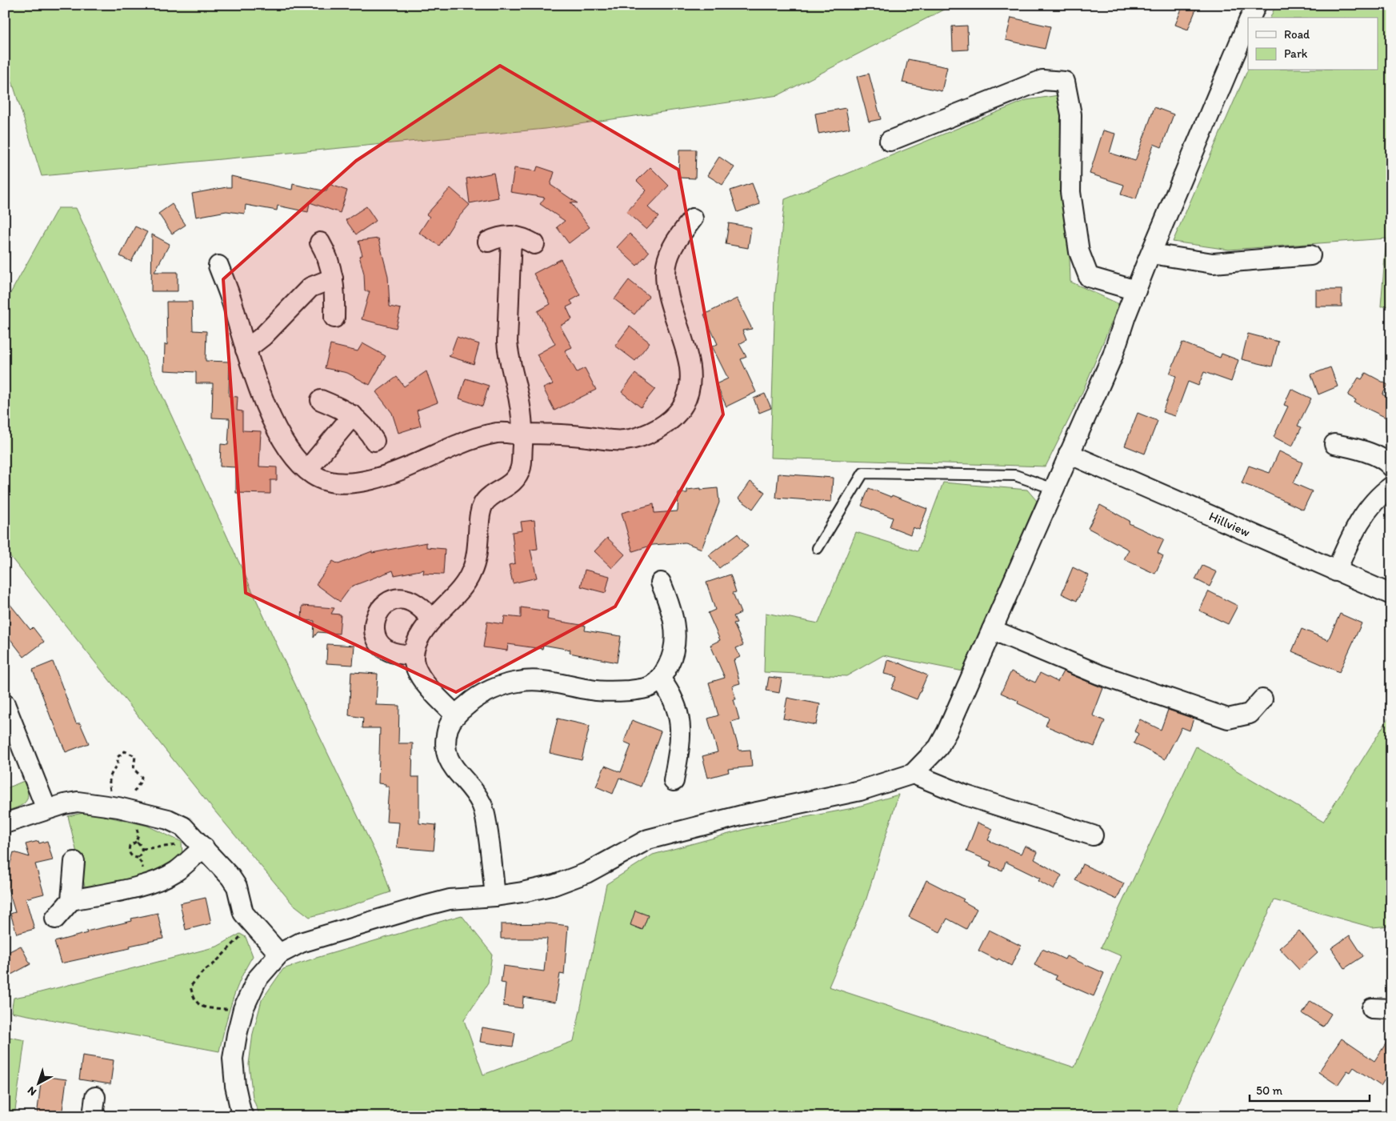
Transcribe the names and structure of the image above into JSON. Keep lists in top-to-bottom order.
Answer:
{
  "streets": {
    "street": ["Hillview"]
  },
  "legend": ["Road", "Park"],
  "scale_bar": "50 m",
  "north": "bottom left"
}
